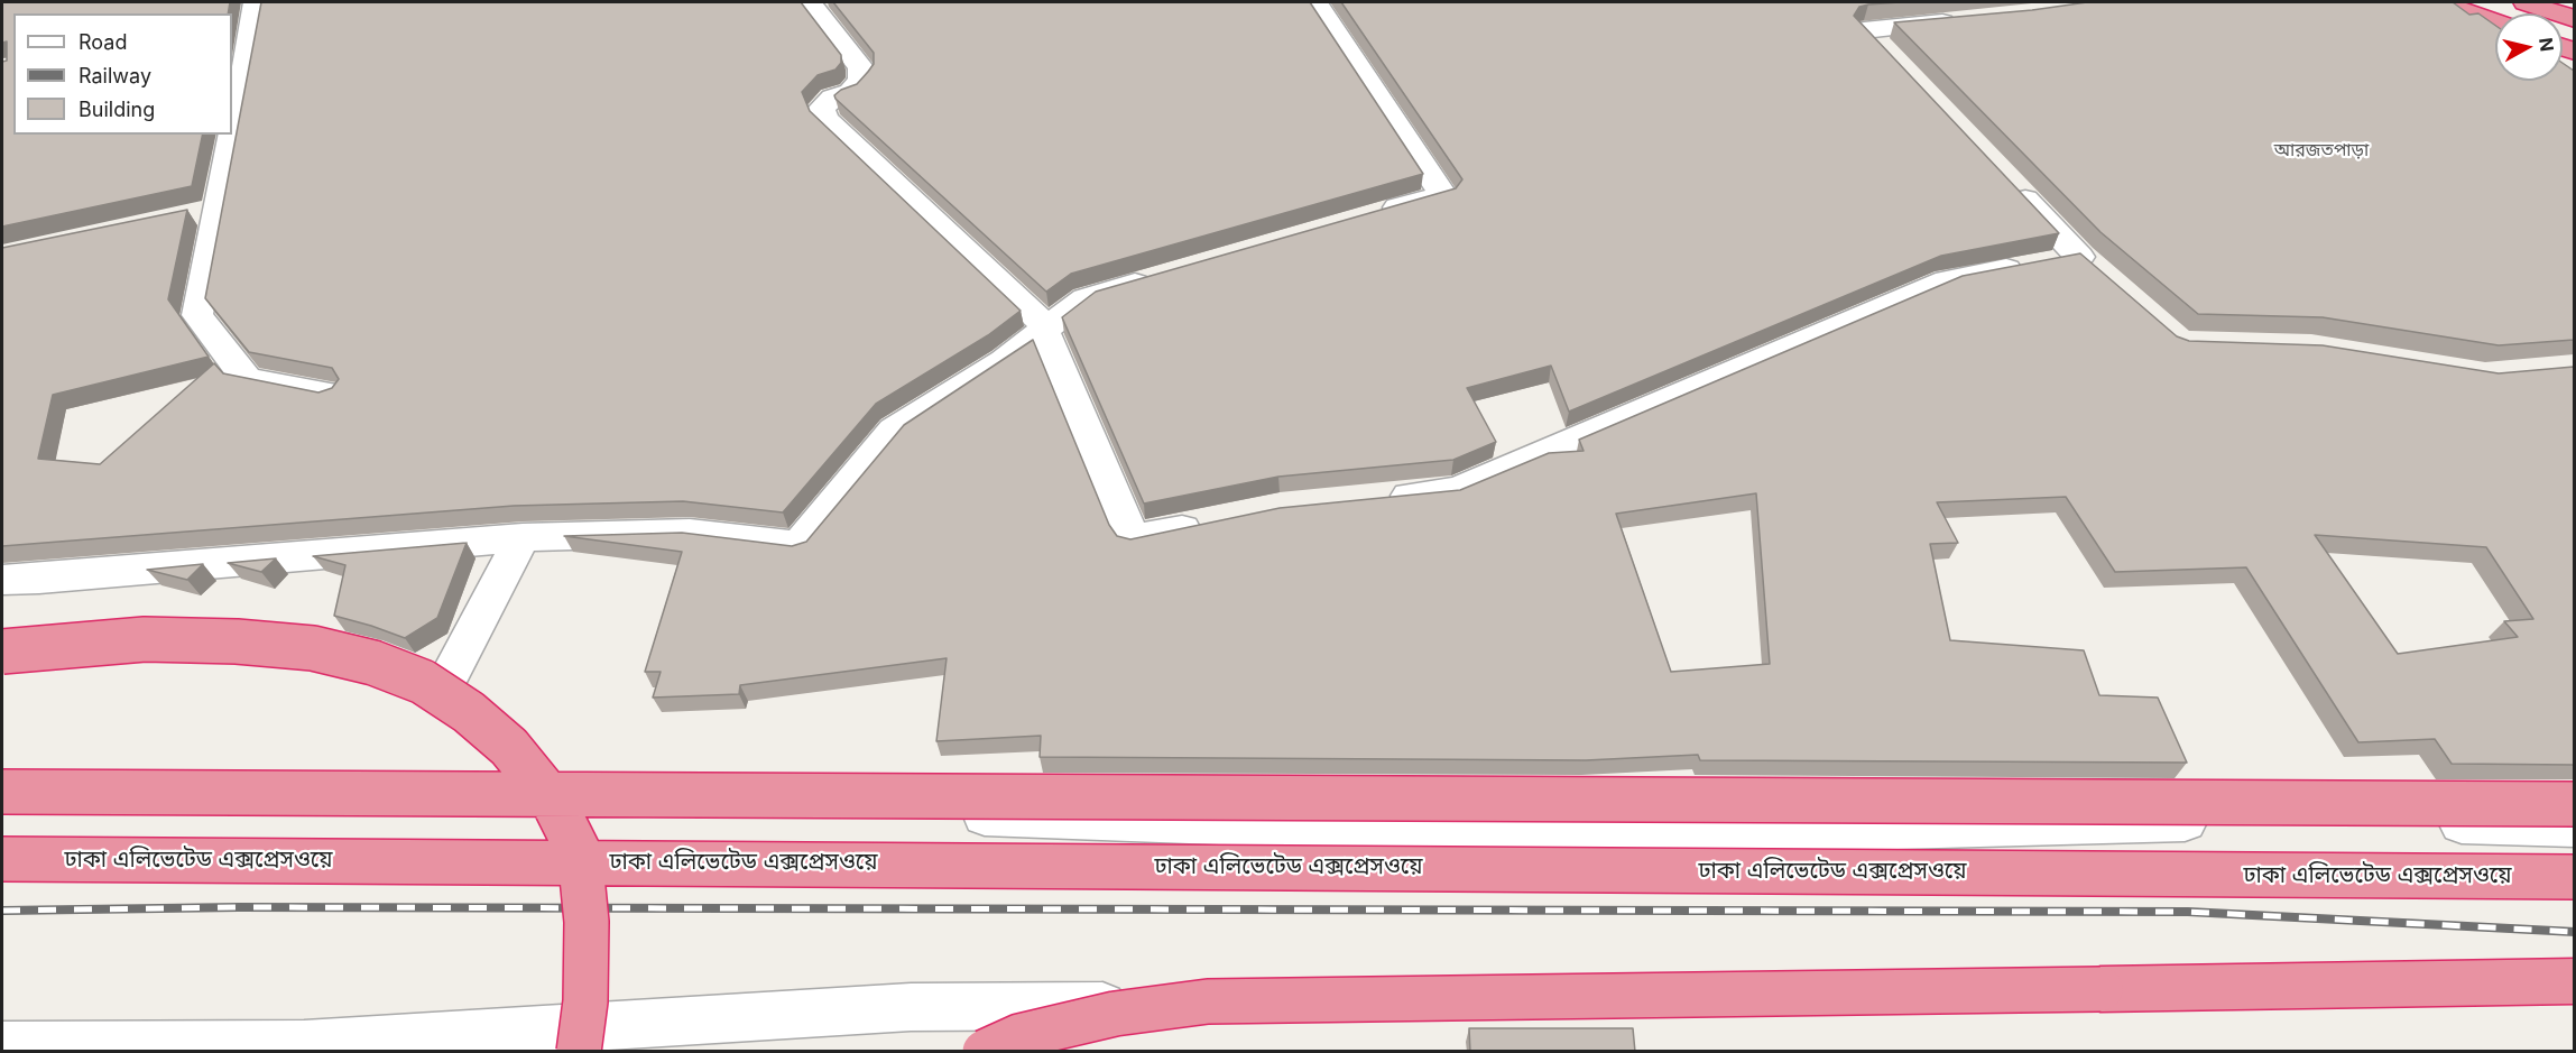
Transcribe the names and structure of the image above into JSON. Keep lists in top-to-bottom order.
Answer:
{
  "streets": {
    "highway": ["ঢাকা এলিভেটেড এক্সপ্রেসওয়ে"]
  },
  "districts": ["আরজতপাড়া"],
  "legend": ["Road", "Railway", "Building"],
  "north": "right"
}
